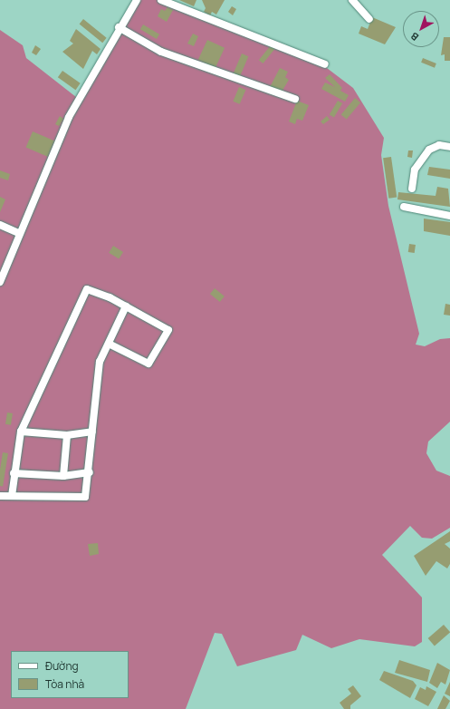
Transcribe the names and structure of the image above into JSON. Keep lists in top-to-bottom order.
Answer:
{
  "legend": ["Đường", "Tòa nhà"],
  "north": "bottom left"
}
